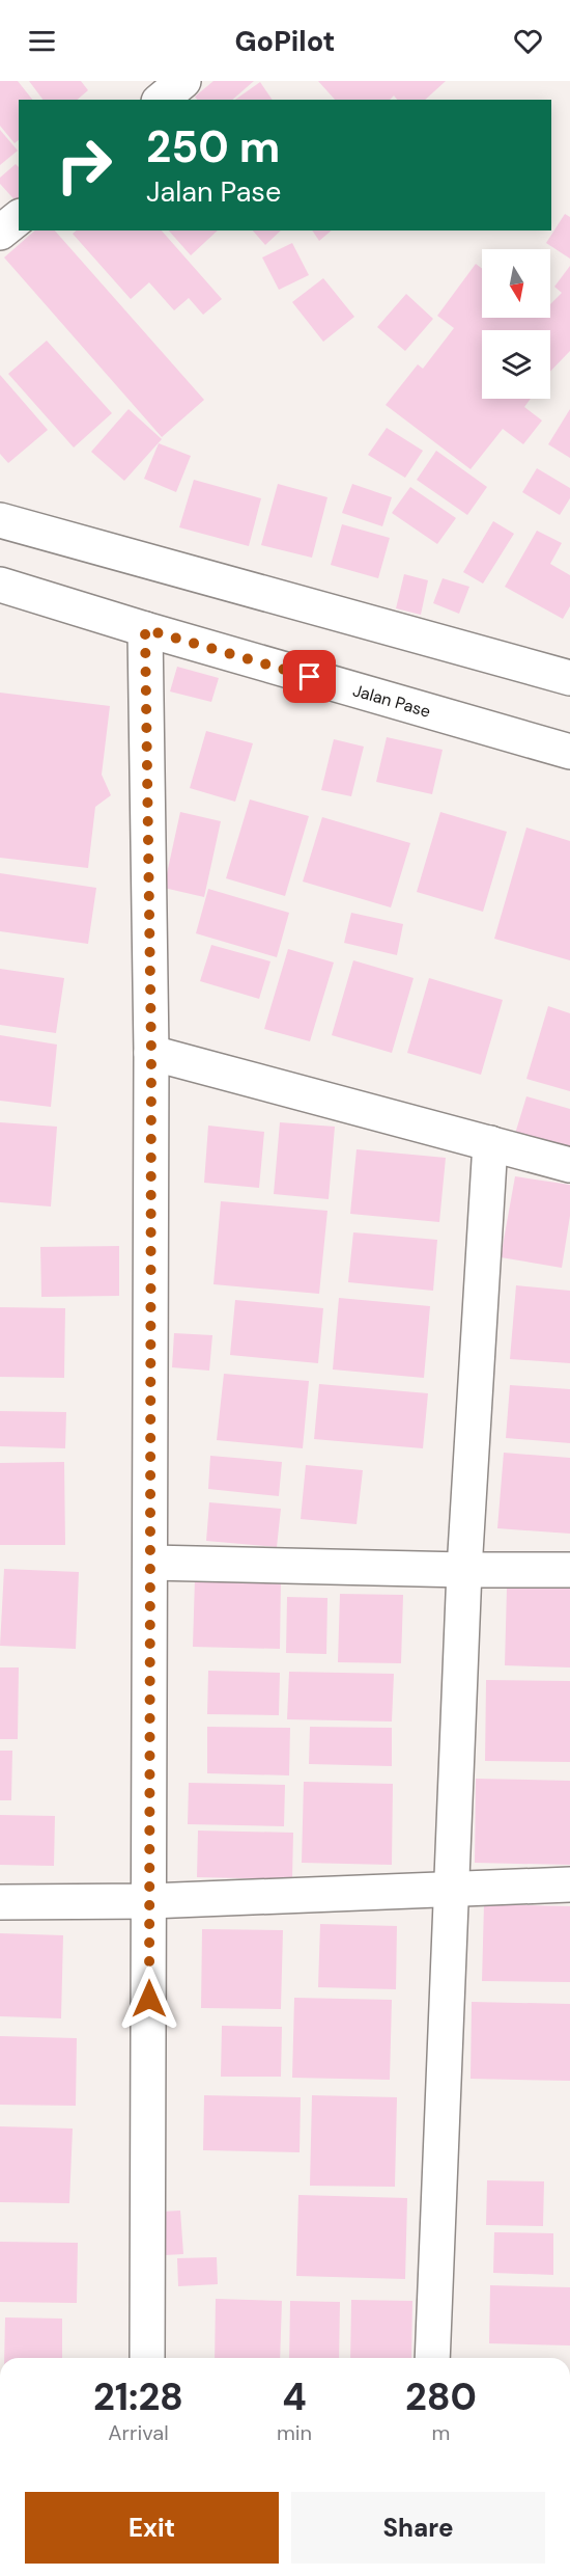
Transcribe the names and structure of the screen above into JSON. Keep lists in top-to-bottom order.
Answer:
{
  "streets": {
    "street": ["Jalan Pase"]
  },
  "north": "bottom",
  "page": {
    "header": "GoPilot",
    "turn": ["250 m", "Jalan Pase"],
    "eta": [
      "21:28",
      "Arrival",
      "4",
      "min",
      "280",
      "m"
    ],
    "buttons": ["Exit", "Share"]
  }
}
